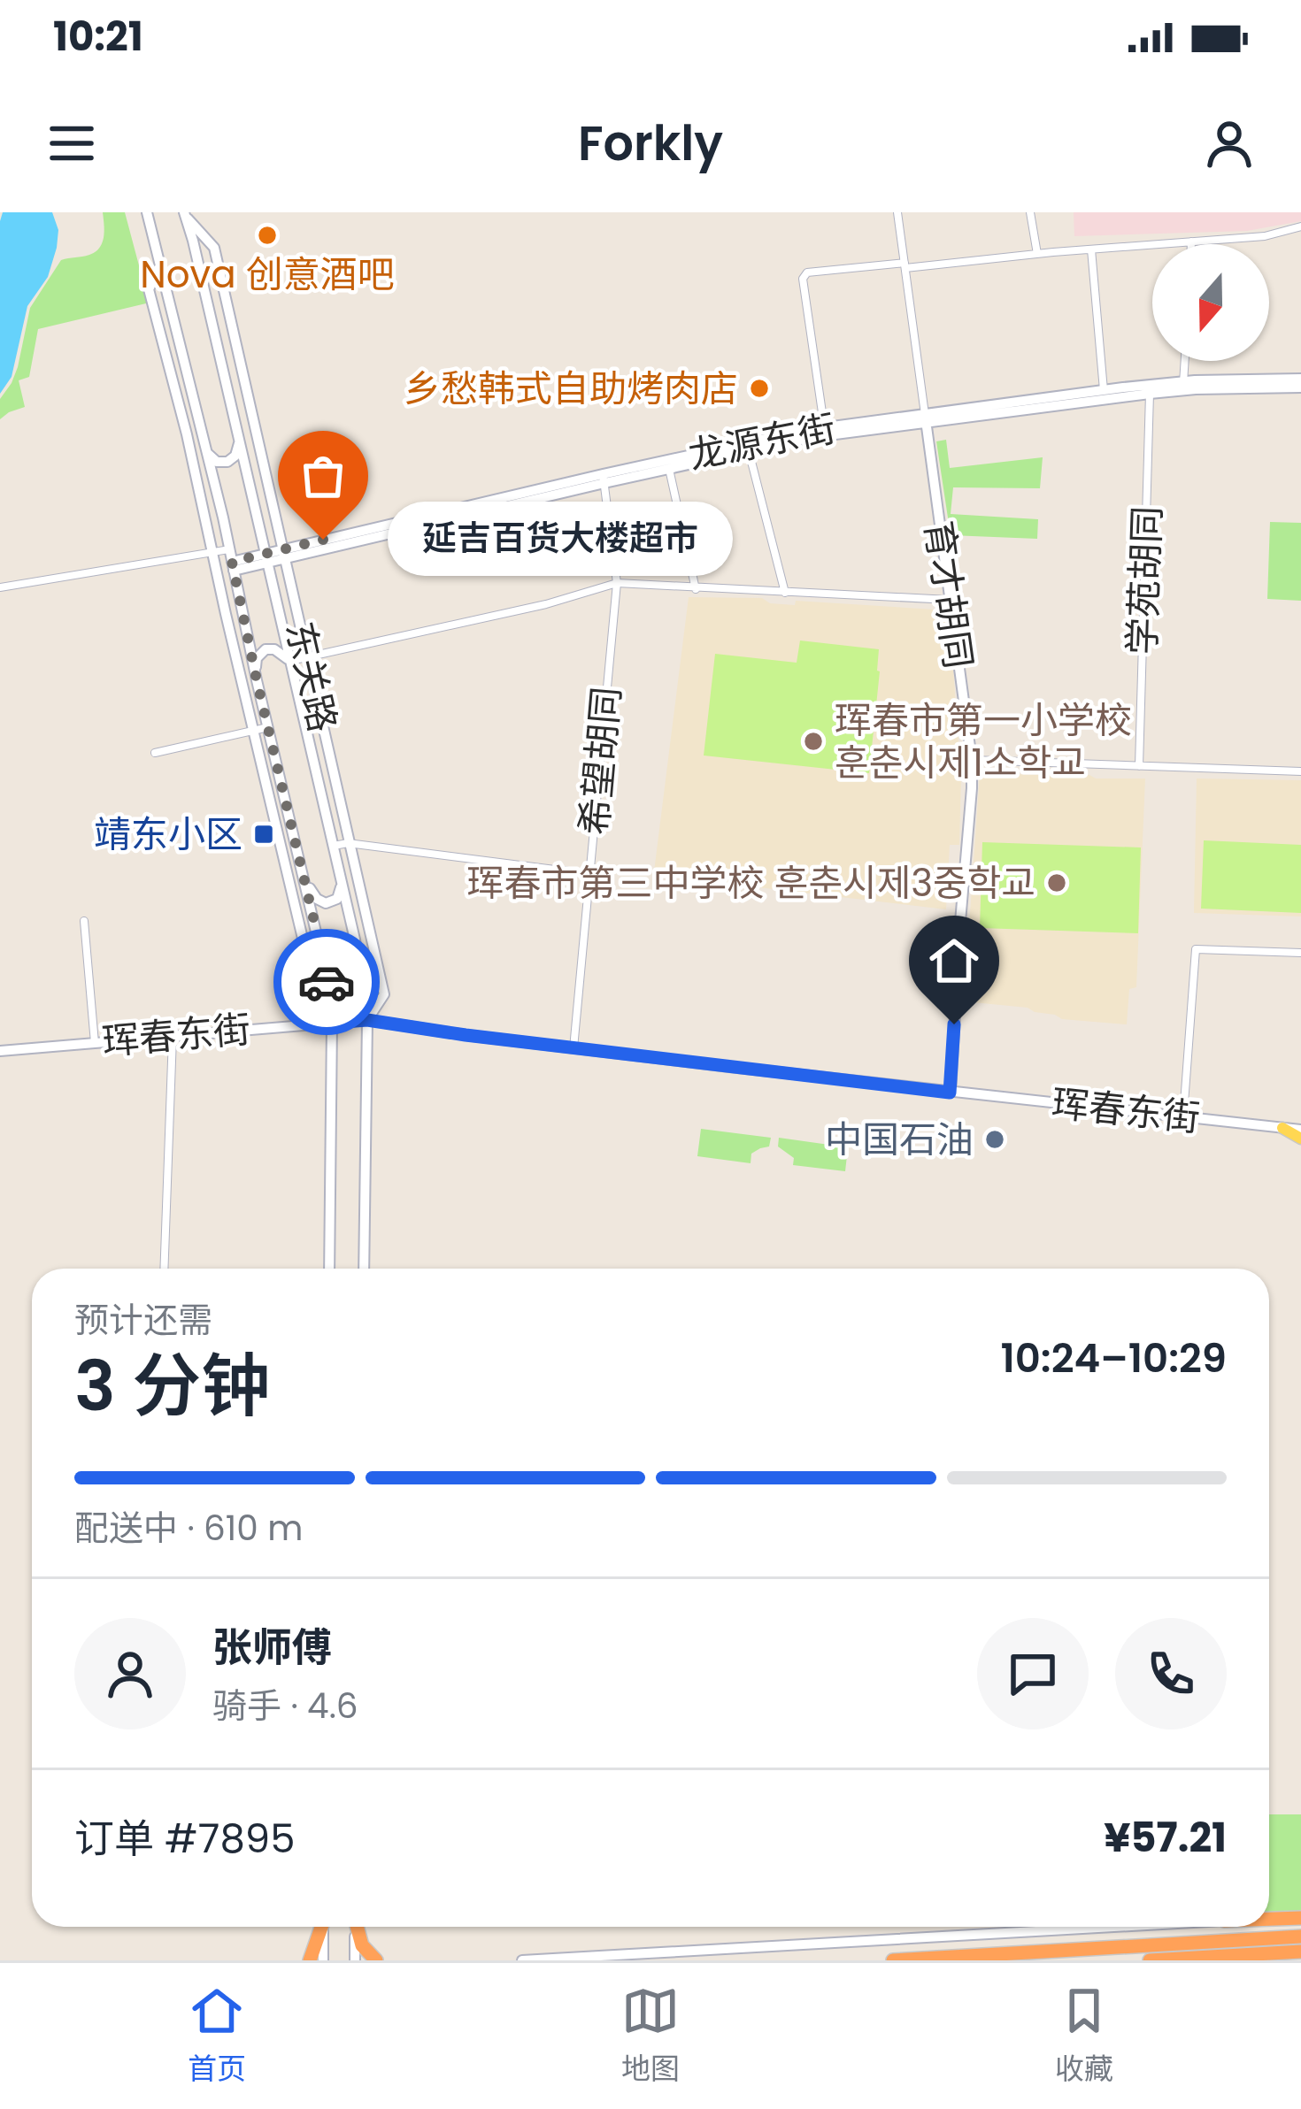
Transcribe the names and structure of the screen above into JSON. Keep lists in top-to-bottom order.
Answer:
{
  "streets": {
    "main road": [
      "龙源东街",
      "育才胡同",
      "东关路",
      "珲春东街"
    ],
    "street": ["学苑胡同", "希望胡同"]
  },
  "crossings": [
    ["龙源东街", "学苑胡同"],
    ["龙源东街", "育才胡同"],
    ["龙源东街", "东关路"],
    ["龙源东街", "希望胡同"],
    ["育才胡同", "珲春东街"],
    ["东关路", "珲春东街"],
    ["希望胡同", "珲春东街"]
  ],
  "places": {
    "other": [
      "Nova 创意酒吧",
      "乡愁韩式自助烤肉店",
      "延吉百货大楼超市",
      "珲春市第一小学校 훈춘시제1소학교",
      "珲春市第三中学校 훈춘시제3중학교",
      "中国石油"
    ],
    "transit": ["靖东小区"]
  },
  "north": "bottom",
  "page": {
    "status": "10:21",
    "header": "Forkly",
    "bubble": "延吉百货大楼超市",
    "heading": ["3 分钟", "预计还需", "10:24–10:29"],
    "panel": [
      "张师傅",
      "骑手 · 4.6",
      "订单 #7895",
      "¥57.21"
    ],
    "bar": "配送中 · 610 m",
    "tabs": ["首页", "地图", "收藏"]
  }
}
